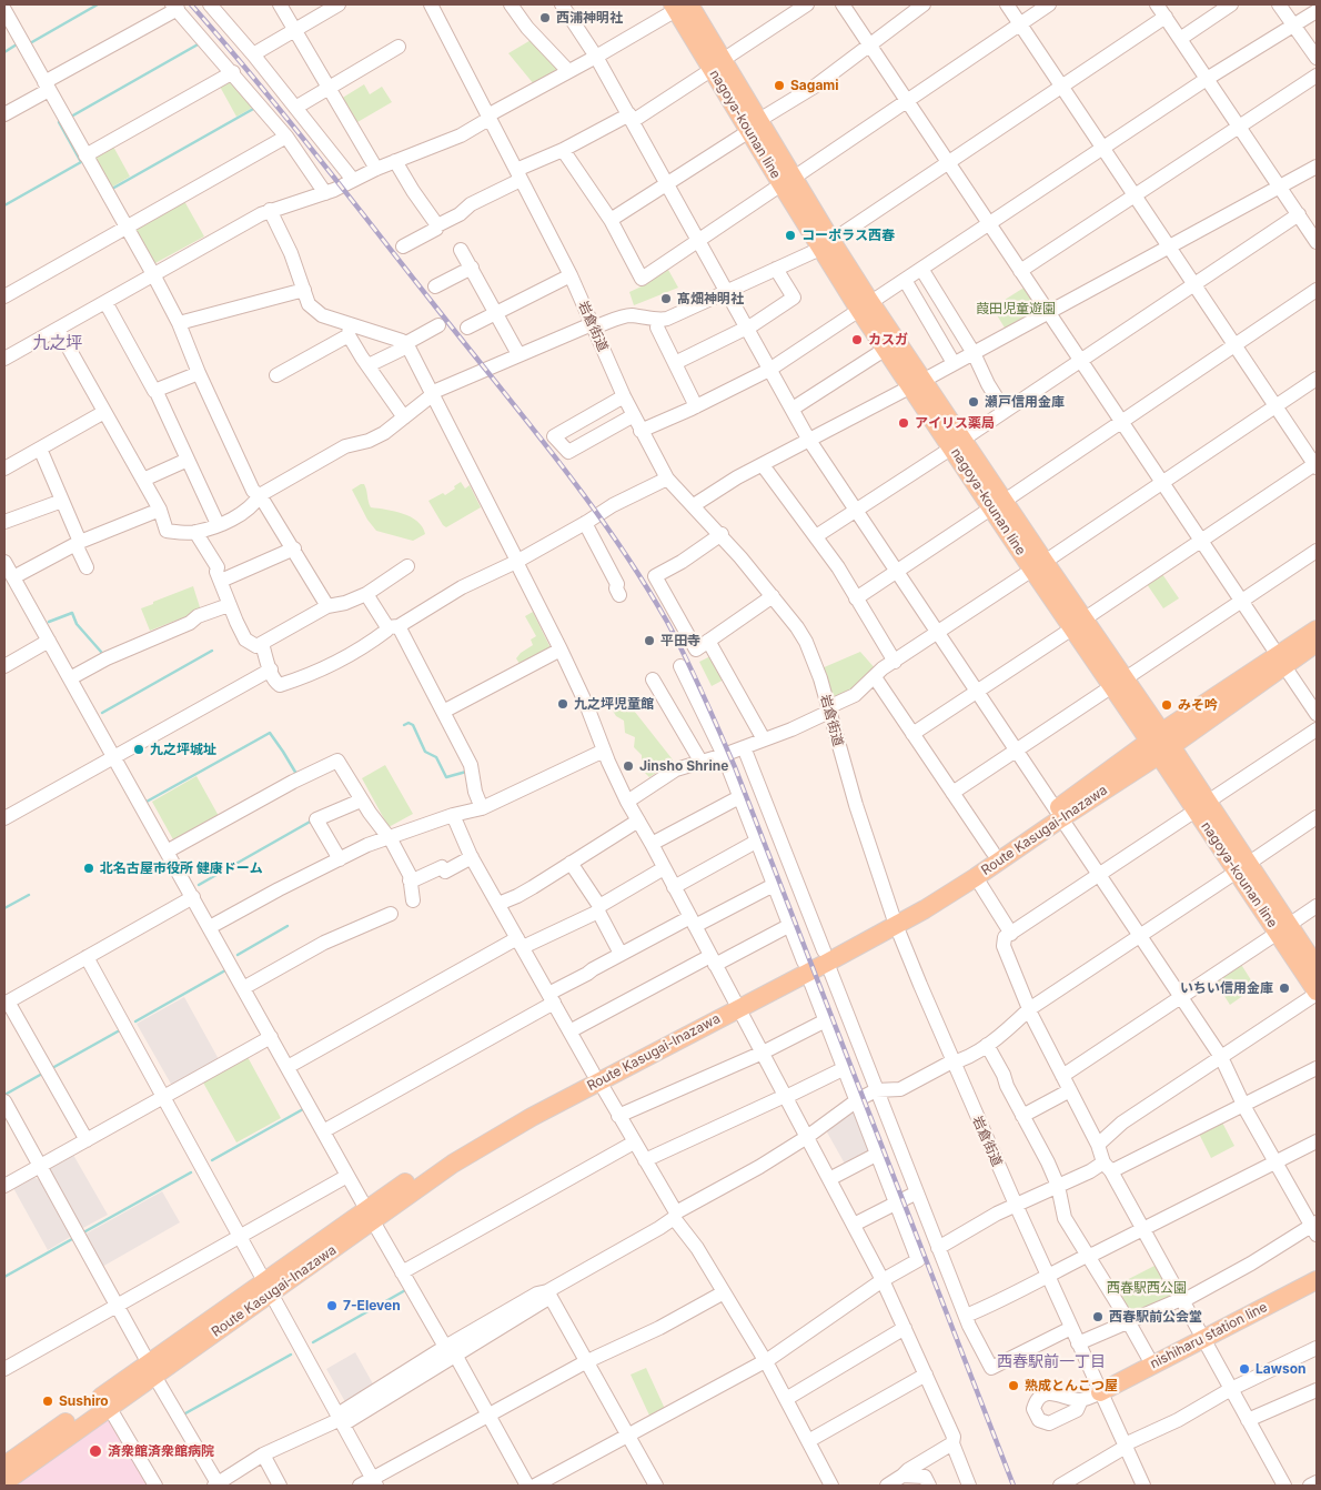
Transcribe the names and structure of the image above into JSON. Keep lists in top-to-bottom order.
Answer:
{
  "streets": {
    "main road": ["nagoya-kounan line", "Route Kasugai-Inazawa", "nishiharu station line"],
    "street": ["岩倉街道"]
  },
  "crossings": [
    ["nagoya-kounan line", "Route Kasugai-Inazawa"],
    ["岩倉街道", "Route Kasugai-Inazawa"],
    ["岩倉街道", "nishiharu station line"]
  ],
  "districts": ["九之坪", "西春駅前一丁目"],
  "parks": ["葭田児童遊園", "西春駅西公園"],
  "places": [
    "西浦神明社",
    "Sagami",
    "コーポラス西春",
    "髙畑神明社",
    "カスガ",
    "瀬戸信用金庫",
    "アイリス薬局",
    "平田寺",
    "九之坪児童館",
    "みそ吟",
    "九之坪城址",
    "Jinsho Shrine",
    "北名古屋市役所 健康ドーム",
    "いちい信用金庫",
    "7-Eleven",
    "西春駅前公会堂",
    "Lawson",
    "熟成とんこつ屋",
    "Sushiro",
    "済衆館済衆館病院"
  ]
}
